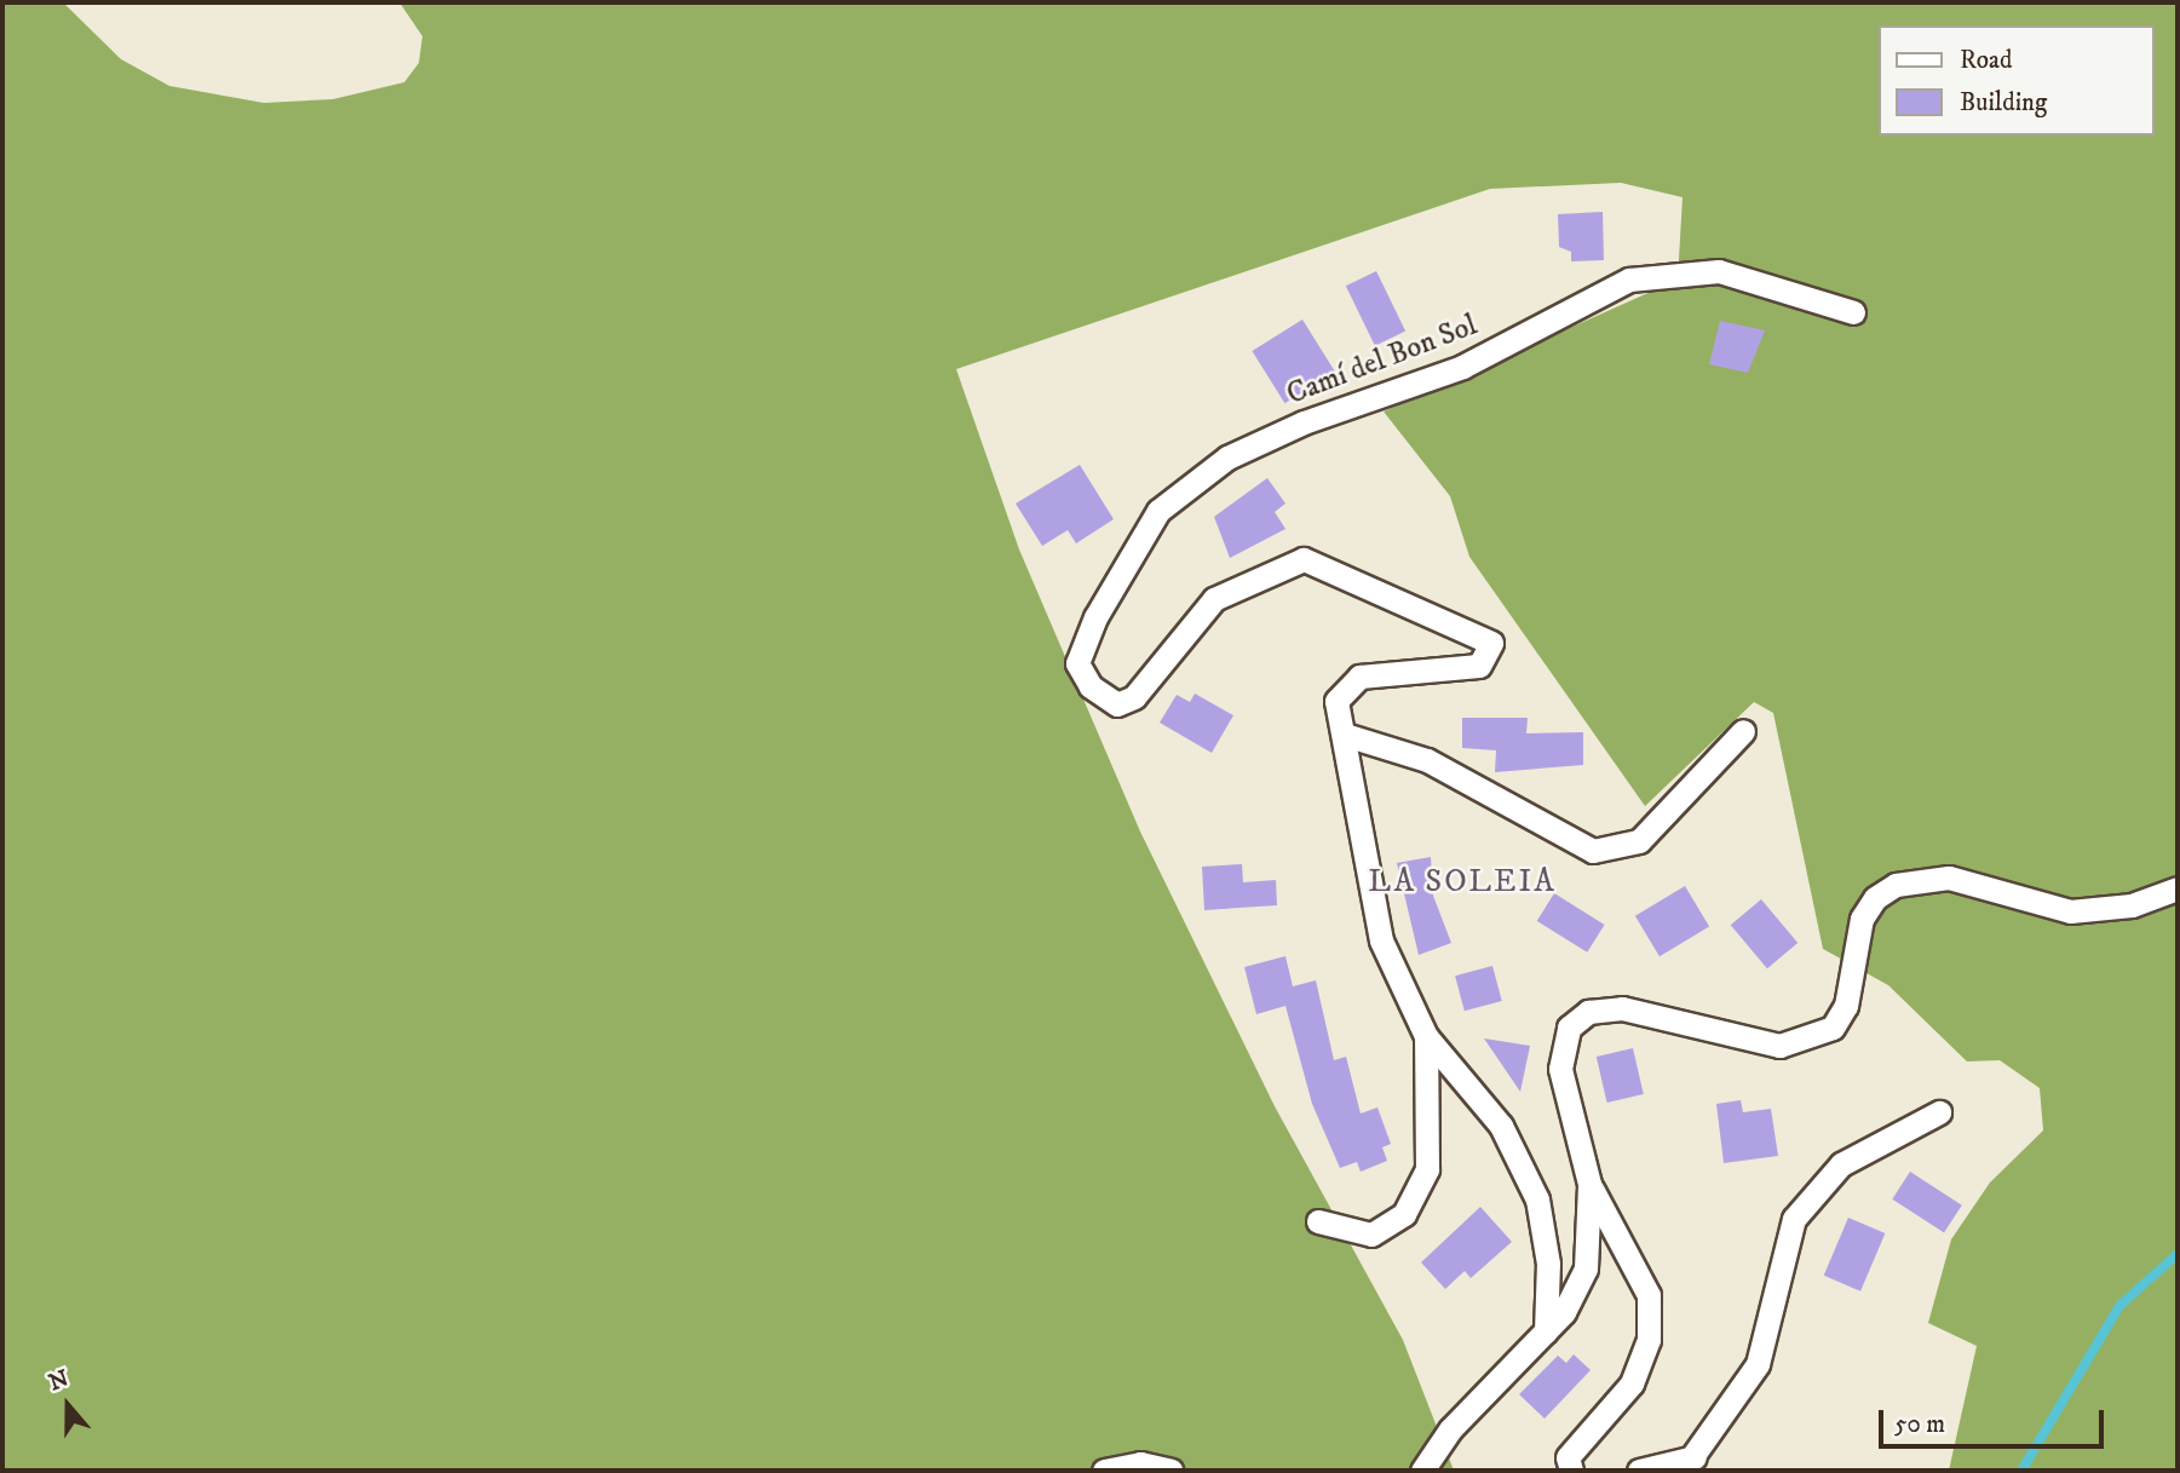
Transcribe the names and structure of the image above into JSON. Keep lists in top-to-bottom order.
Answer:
{
  "streets": {
    "street": ["Camí del Bon Sol"]
  },
  "districts": ["LA SOLEIA"],
  "legend": ["Road", "Building"],
  "scale_bar": "50 m",
  "north": "top"
}
